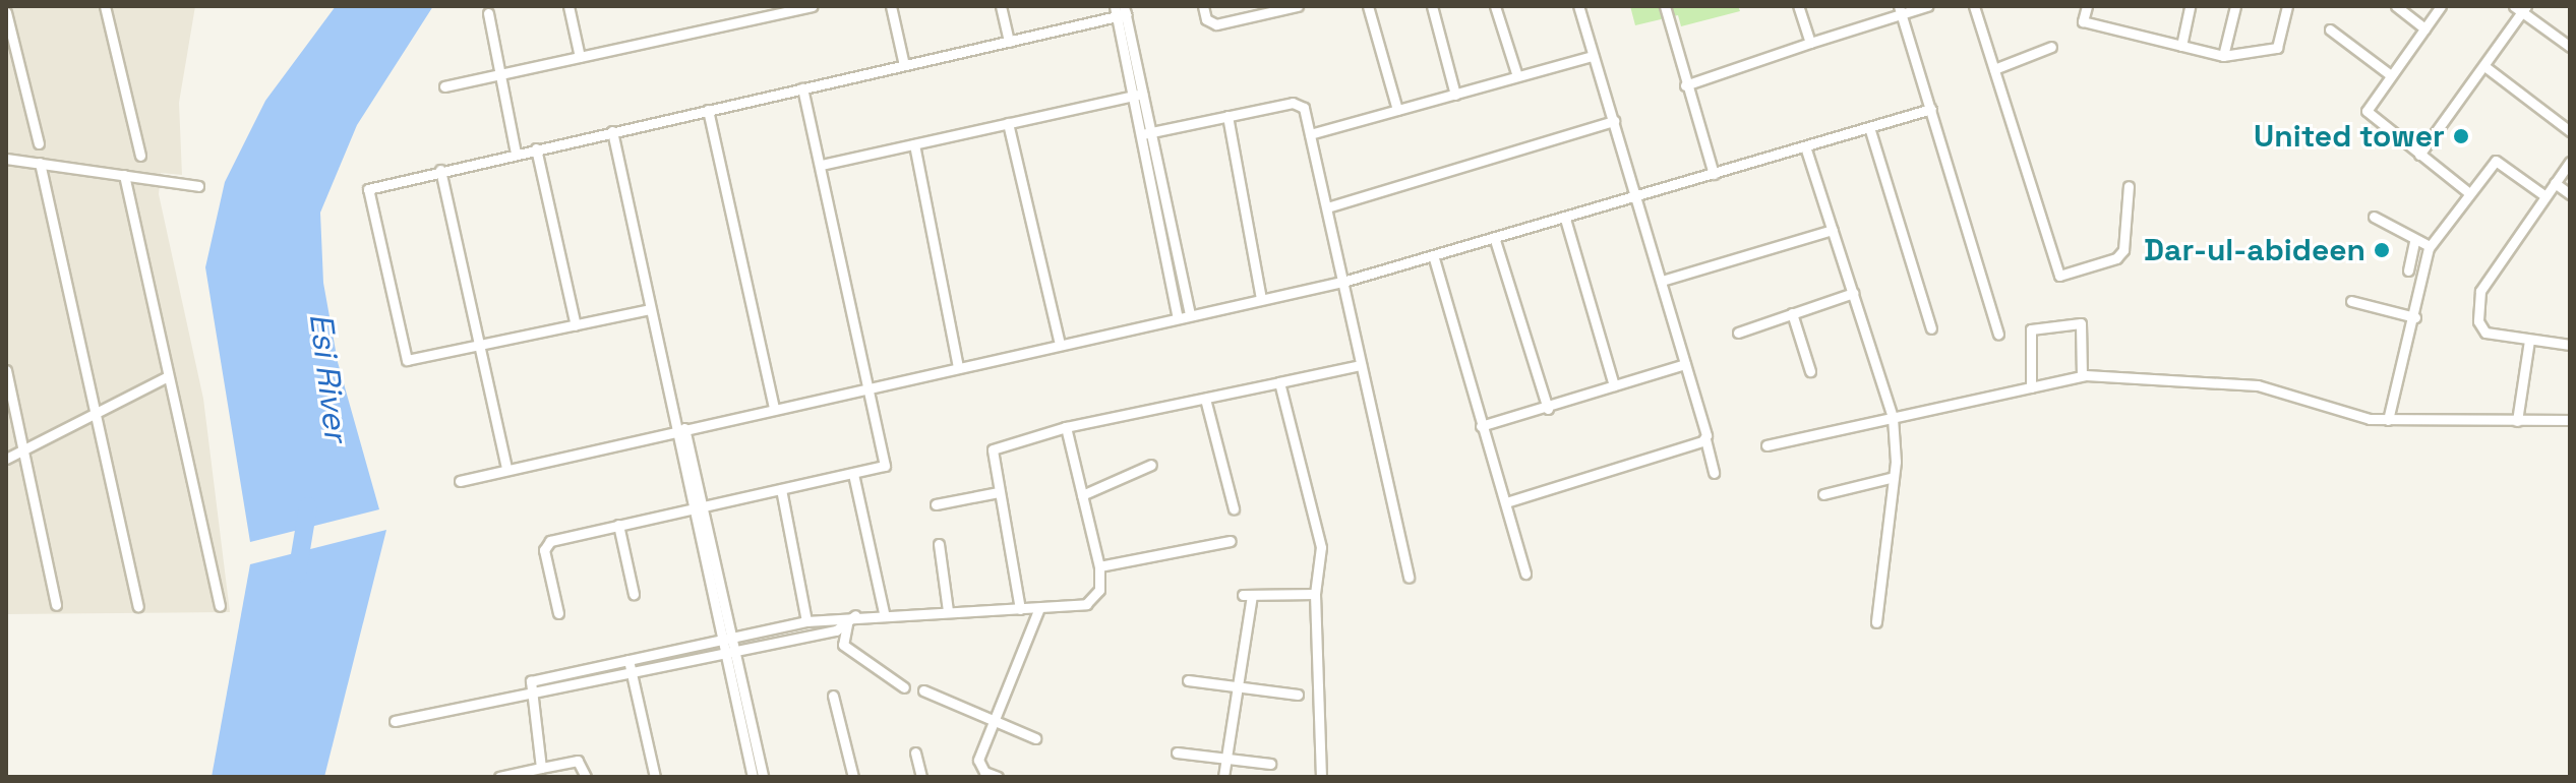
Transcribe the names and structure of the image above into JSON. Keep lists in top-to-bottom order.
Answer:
{
  "water": ["Esi River"],
  "places": ["United tower", "Dar-ul-abideen"]
}
